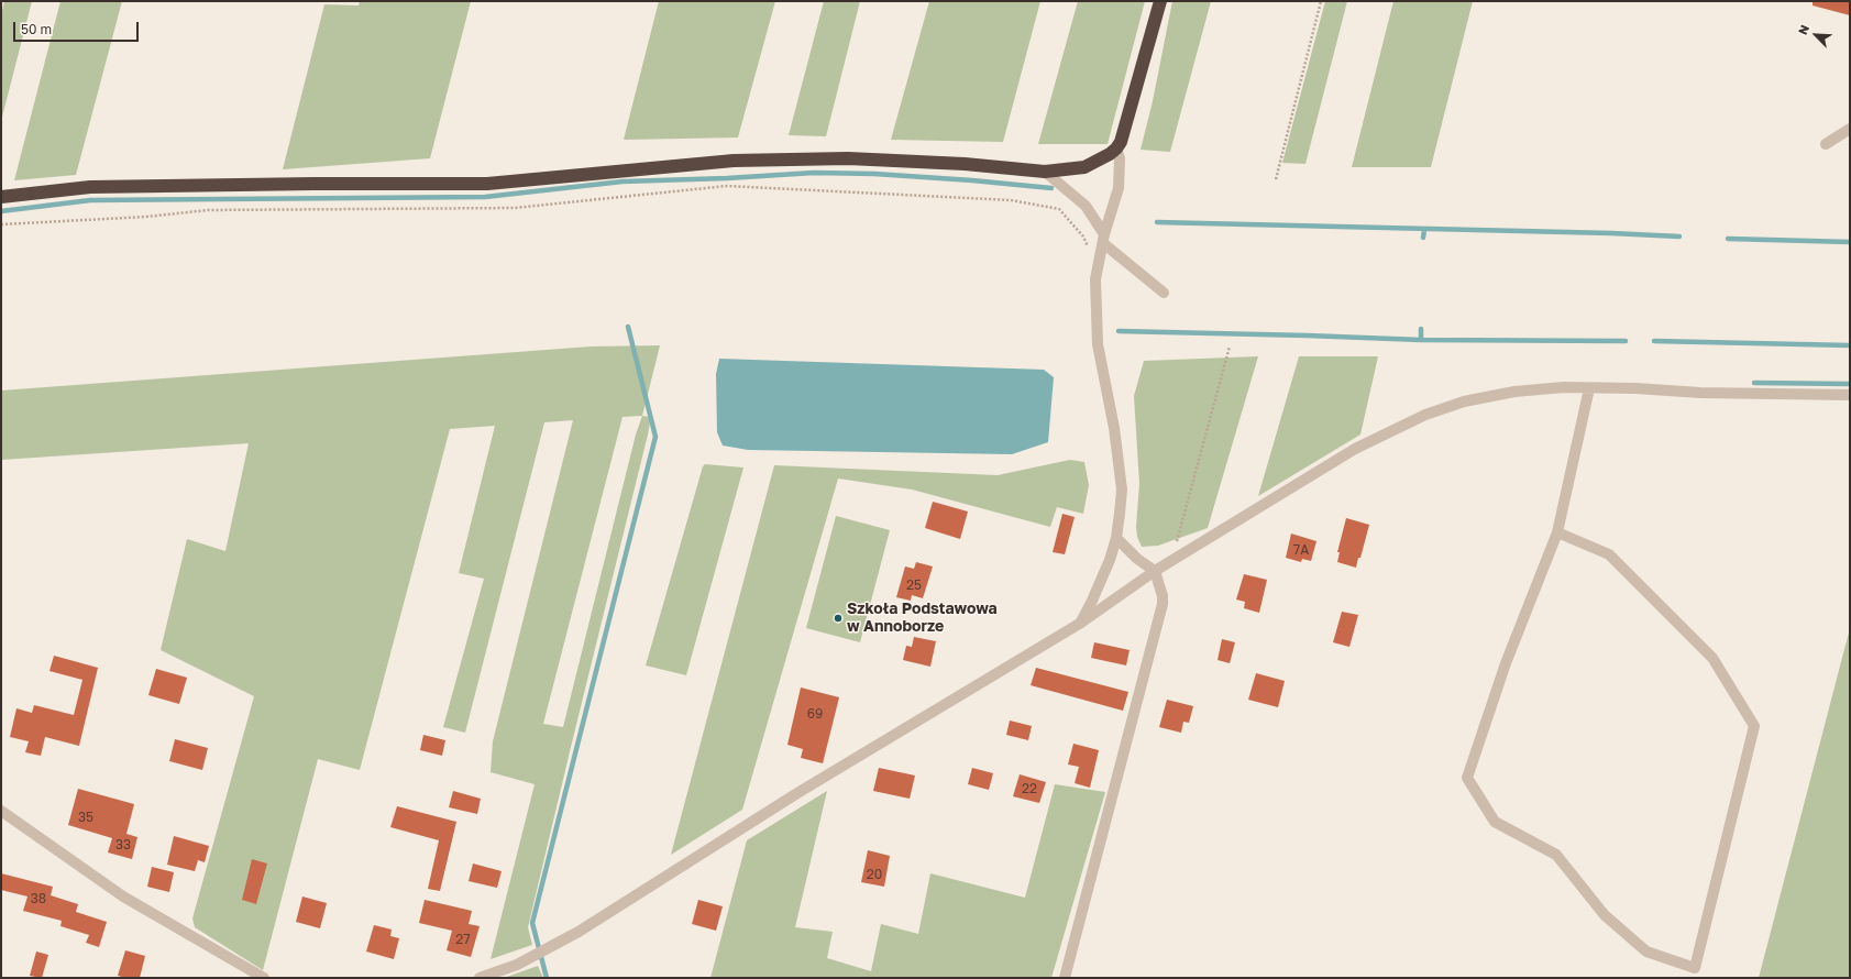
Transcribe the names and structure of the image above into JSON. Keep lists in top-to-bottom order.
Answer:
{
  "places": ["Szkoła Podstawowa w Annoborze"],
  "house_numbers": [
    "7A",
    "25",
    "69",
    "22",
    "35",
    "33",
    "20",
    "38",
    "27"
  ],
  "scale_bar": "50 m",
  "north": "top left"
}
